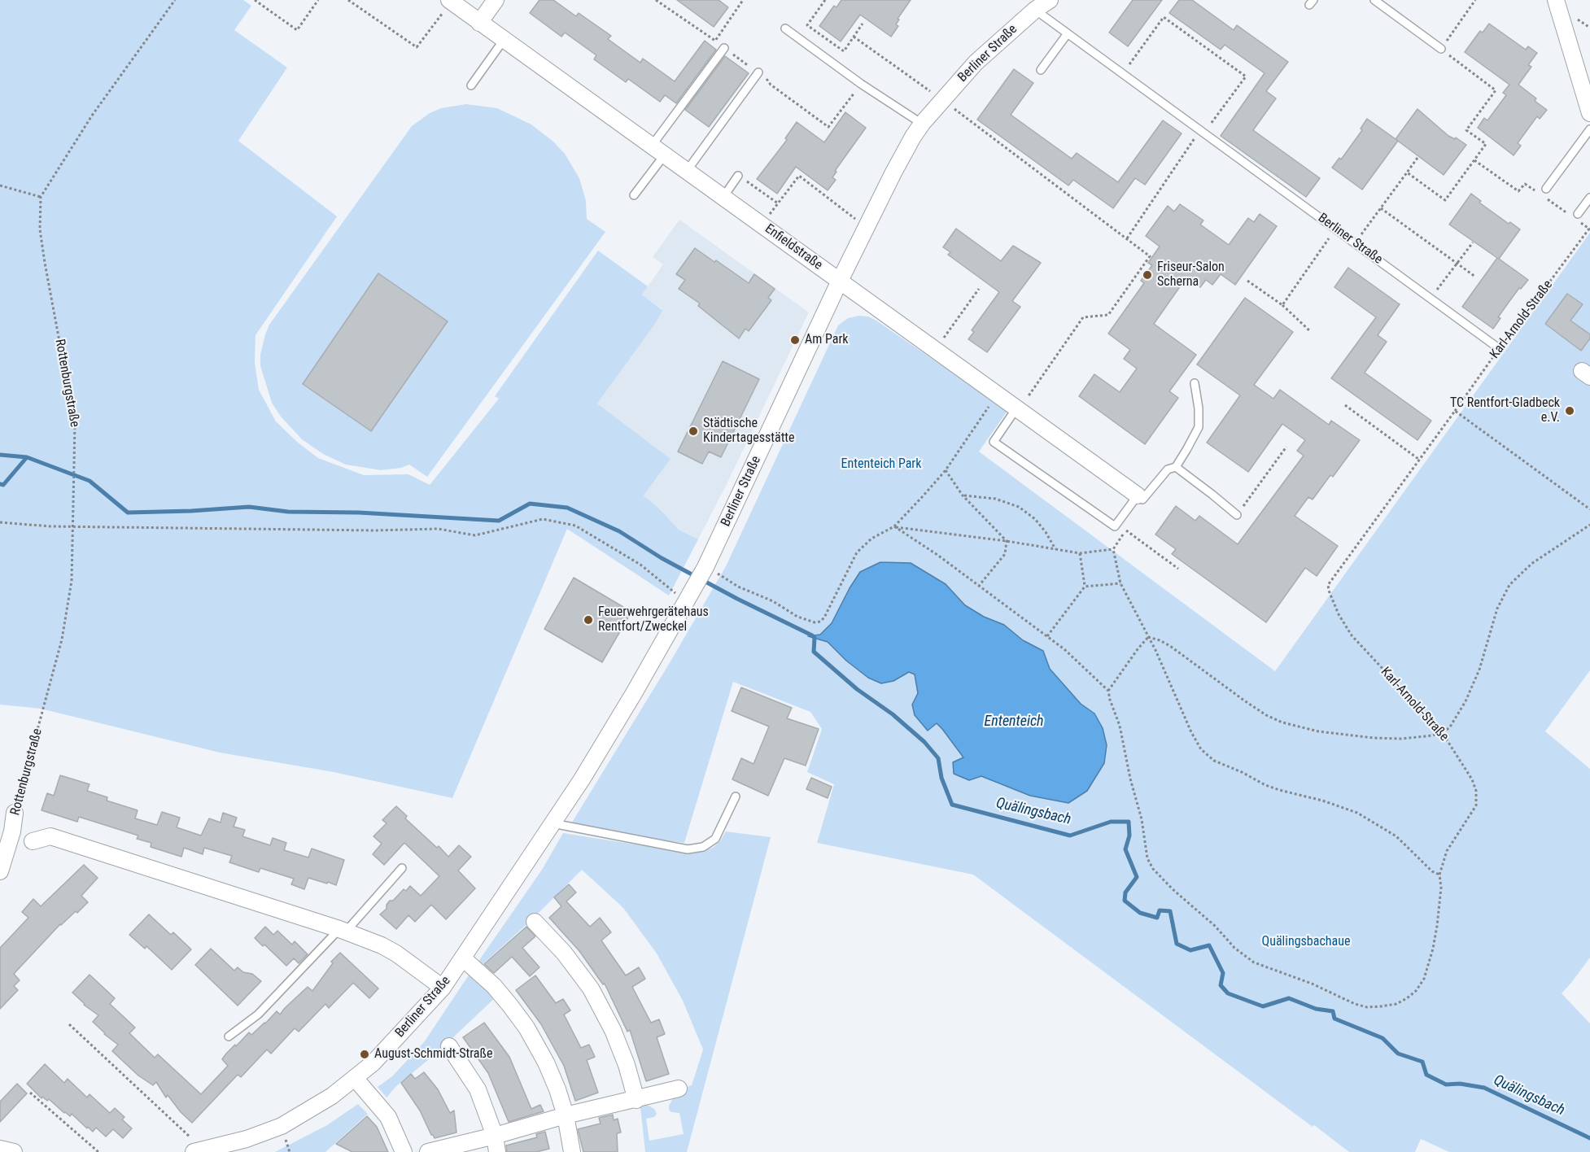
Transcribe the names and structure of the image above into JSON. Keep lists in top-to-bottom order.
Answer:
{
  "streets": {
    "street": ["Berliner Straße", "Enfieldstraße", "Rottenburgstraße"],
    "path": ["Karl-Arnold-Straße"]
  },
  "crossings": [
    ["Berliner Straße", "Enfieldstraße"],
    ["Berliner Straße", "Karl-Arnold-Straße"]
  ],
  "water": ["Ententeich", "Quälingsbach"],
  "parks": ["Ententeich Park", "Quälingsbachaue"],
  "places": [
    "Friseur-Salon Scherna",
    "Am Park",
    "TC Rentfort-Gladbeck e.V.",
    "Städtische Kindertagesstätte",
    "Feuerwehrgerätehaus Rentfort/Zweckel",
    "August-Schmidt-Straße"
  ]
}
